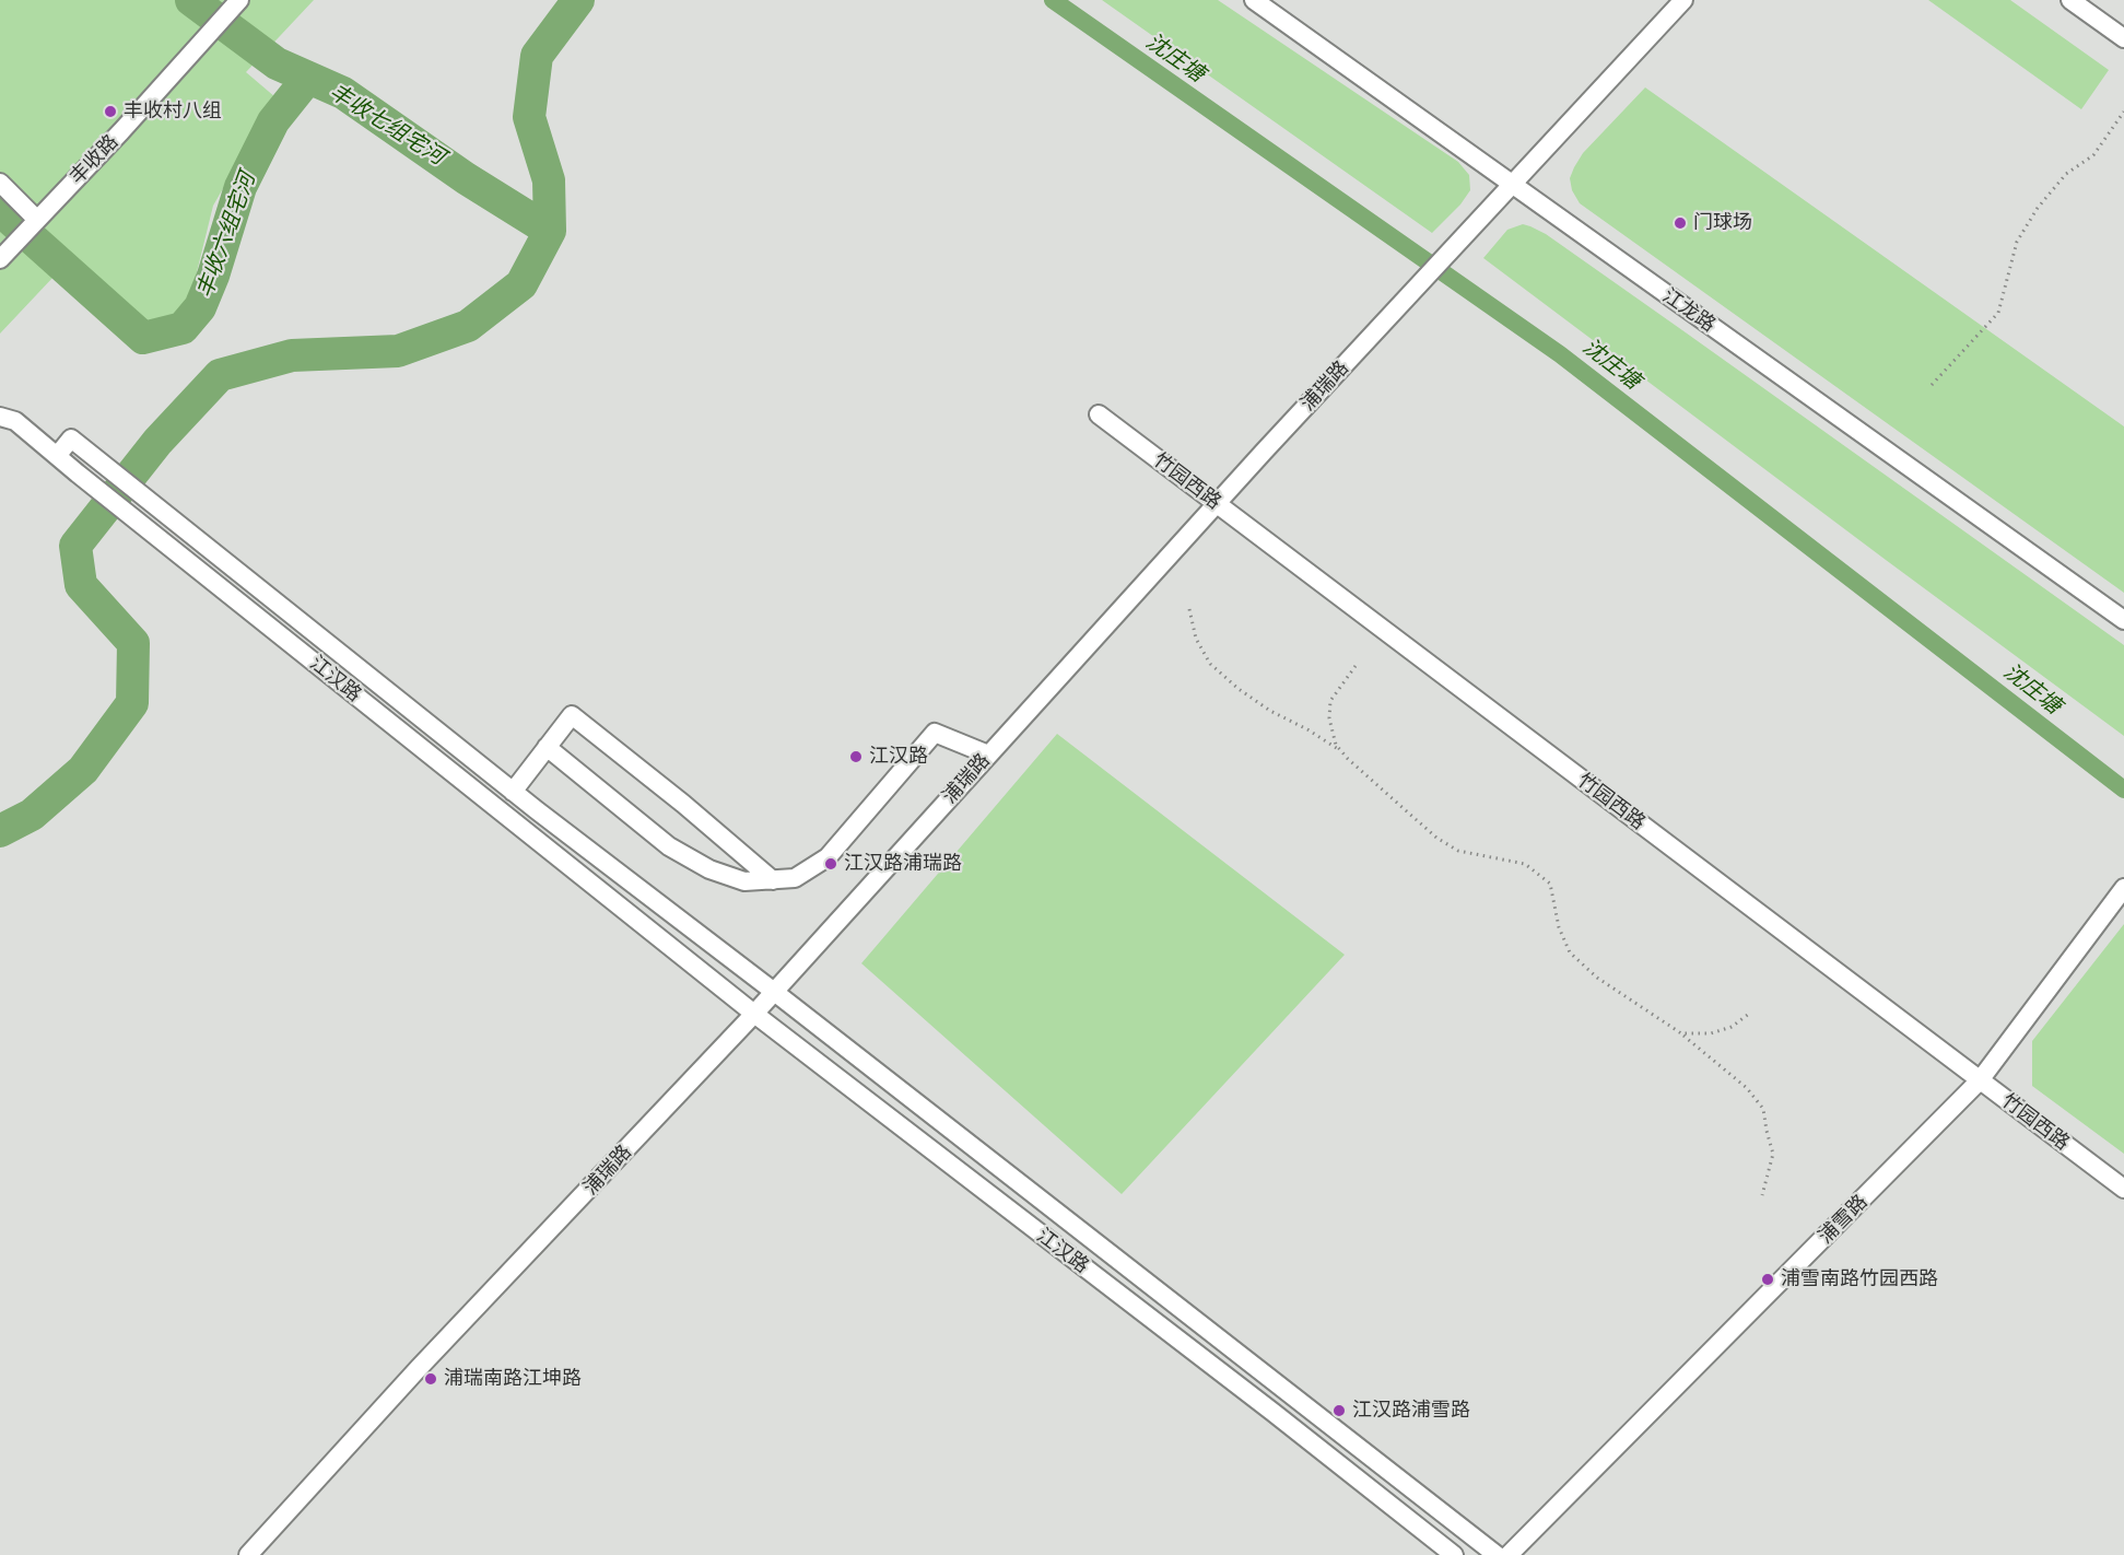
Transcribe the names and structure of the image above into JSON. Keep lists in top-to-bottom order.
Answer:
{
  "streets": {
    "street": [
      "丰收路",
      "江龙路",
      "浦瑞路",
      "竹园西路",
      "江汉路",
      "浦雪路"
    ]
  },
  "crossings": [
    ["江龙路", "浦瑞路"],
    ["浦瑞路", "竹园西路"],
    ["浦瑞路", "江汉路"],
    ["竹园西路", "浦雪路"]
  ],
  "water": ["沈庄塘", "丰收七组宅河", "丰收六组宅河"],
  "places": [
    "丰收村八组",
    "门球场",
    "江汉路",
    "江汉路浦瑞路",
    "浦雪南路竹园西路",
    "浦瑞南路江坤路",
    "江汉路浦雪路"
  ]
}
